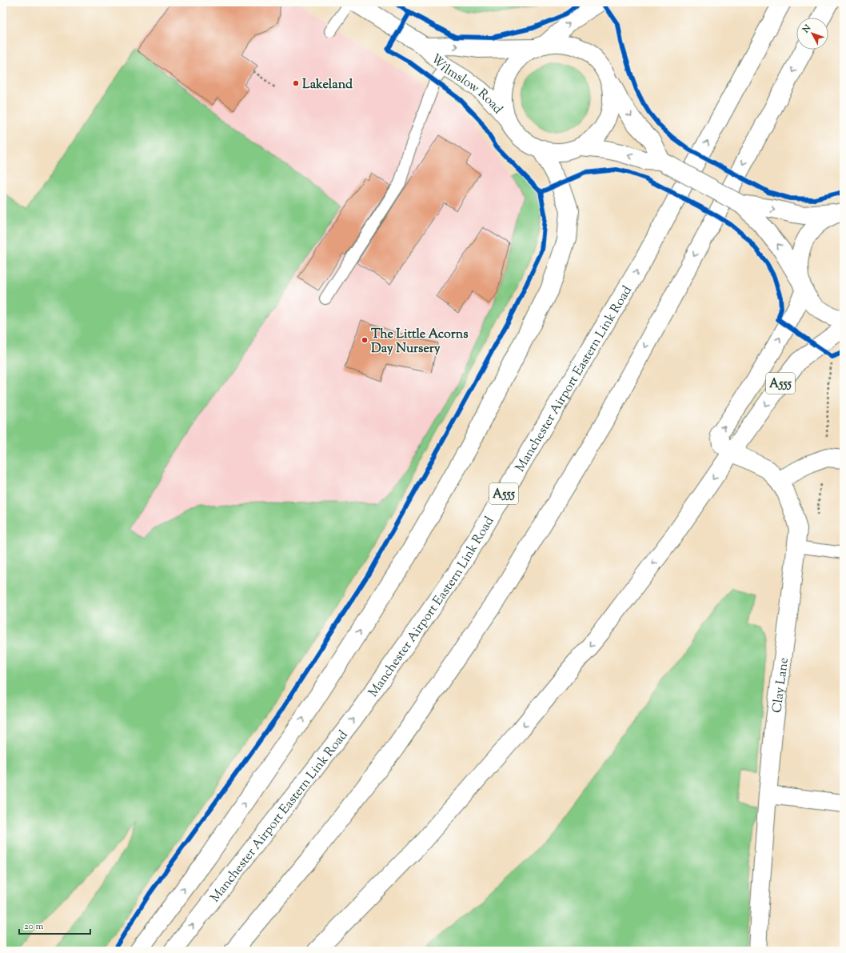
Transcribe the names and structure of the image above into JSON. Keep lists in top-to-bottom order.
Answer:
{
  "streets": {
    "main road": [
      "Wilmslow Road",
      "Manchester Airport Eastern Link Road",
      "A555",
      "Clay Lane"
    ]
  },
  "crossings": [
    ["A555", "Clay Lane"]
  ],
  "one_way": ["Wilmslow Road"],
  "places": ["Lakeland", "The Little Acorns Day Nursery"],
  "scale_bar": "20 m",
  "north": "top left"
}
